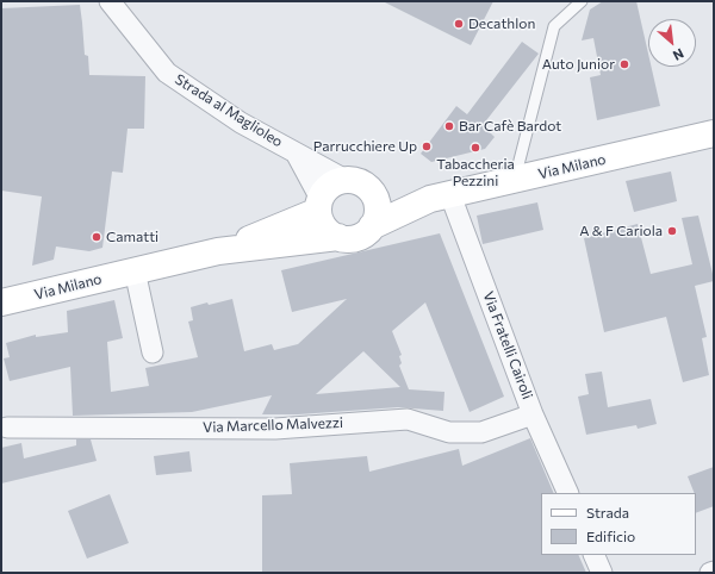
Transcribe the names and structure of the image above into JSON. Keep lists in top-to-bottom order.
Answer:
{
  "streets": {
    "main road": ["Via Milano"],
    "street": ["Strada al Maglioleo", "Via Fratelli Cairoli", "Via Marcello Malvezzi"]
  },
  "crossings": [
    ["Strada al Maglioleo", "Via Milano"],
    ["Via Milano", "Via Fratelli Cairoli"],
    ["Via Fratelli Cairoli", "Via Marcello Malvezzi"]
  ],
  "places": [
    "Decathlon",
    "Auto Junior",
    "Bar Cafè Bardot",
    "Parrucchiere Up",
    "Tabaccheria Pezzini",
    "A & F Cariola",
    "Camatti"
  ],
  "legend": ["Strada", "Edificio"],
  "north": "bottom right"
}
